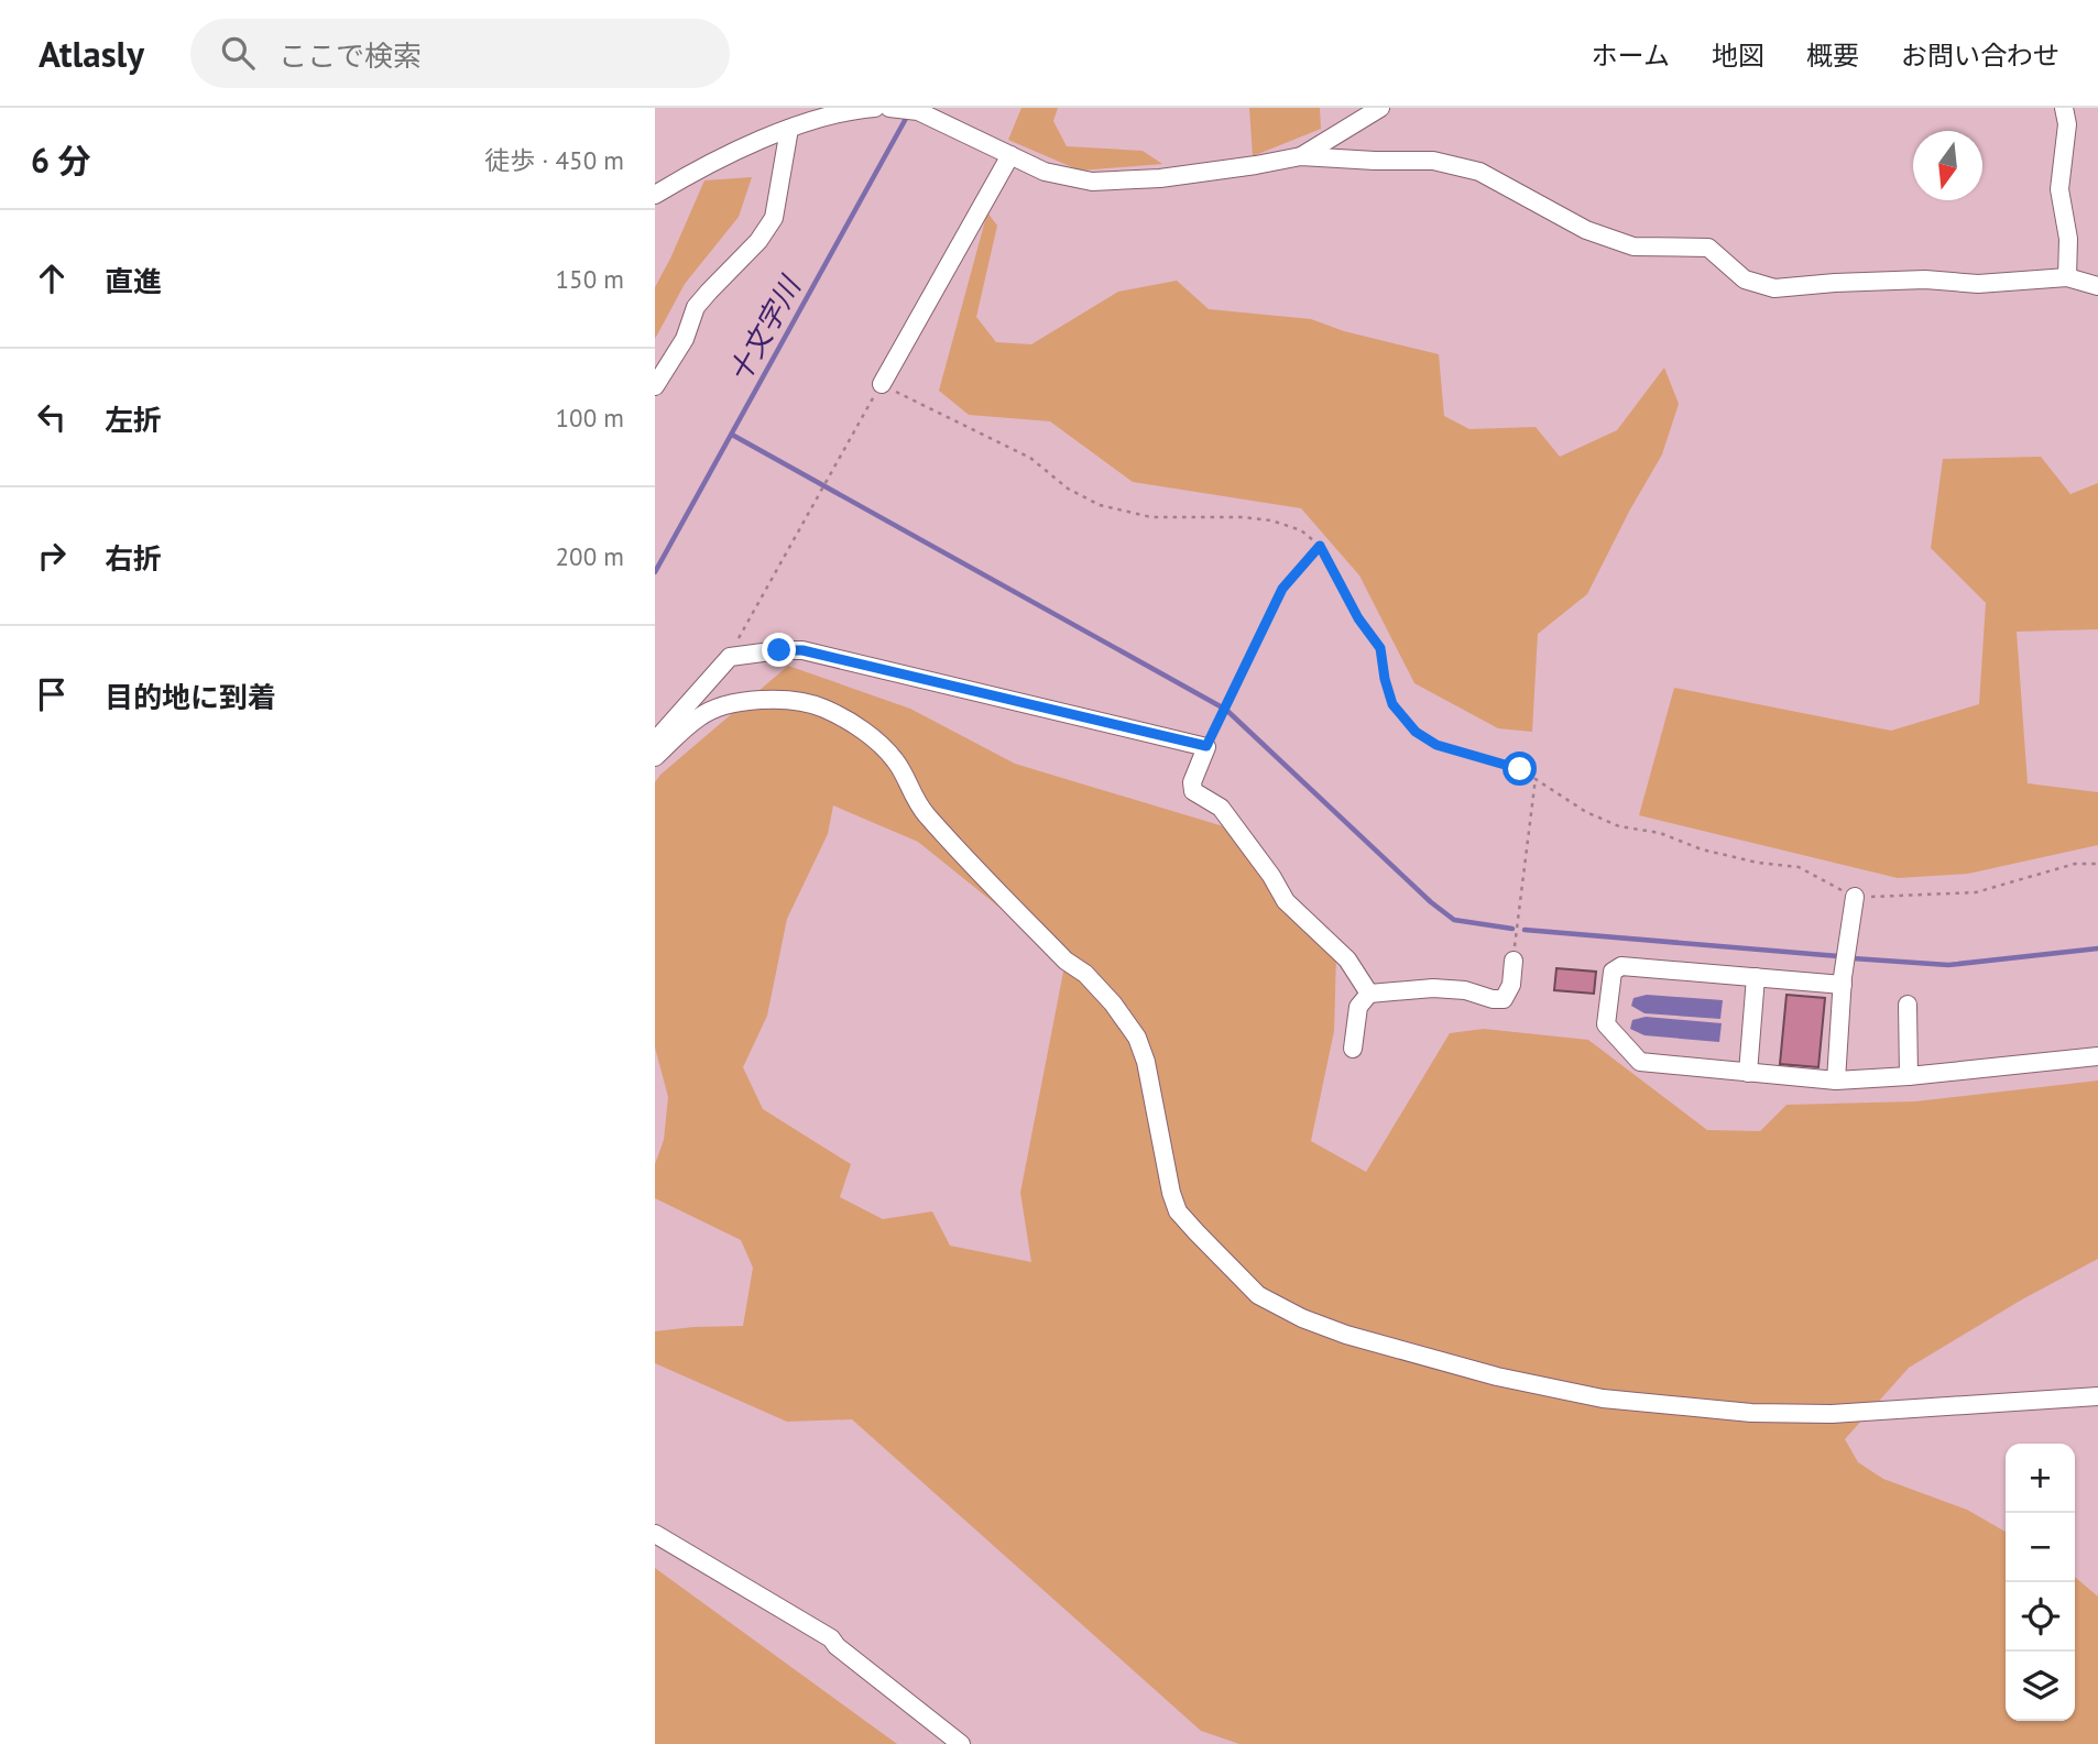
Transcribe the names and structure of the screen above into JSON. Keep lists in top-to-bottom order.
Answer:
{
  "water": ["十文字川"],
  "north": "bottom",
  "page": {
    "header": "Atlasly",
    "search": "ここで検索",
    "nav": [
      "ホーム",
      "地図",
      "概要",
      "お問い合わせ"
    ],
    "heading": ["6 分", "徒歩 · 450 m"],
    "list": [
      ["直進", "150 m"],
      ["左折", "100 m"],
      ["右折", "200 m"],
      "目的地に到着"
    ],
    "map_buttons": ["+", "−"]
  }
}
